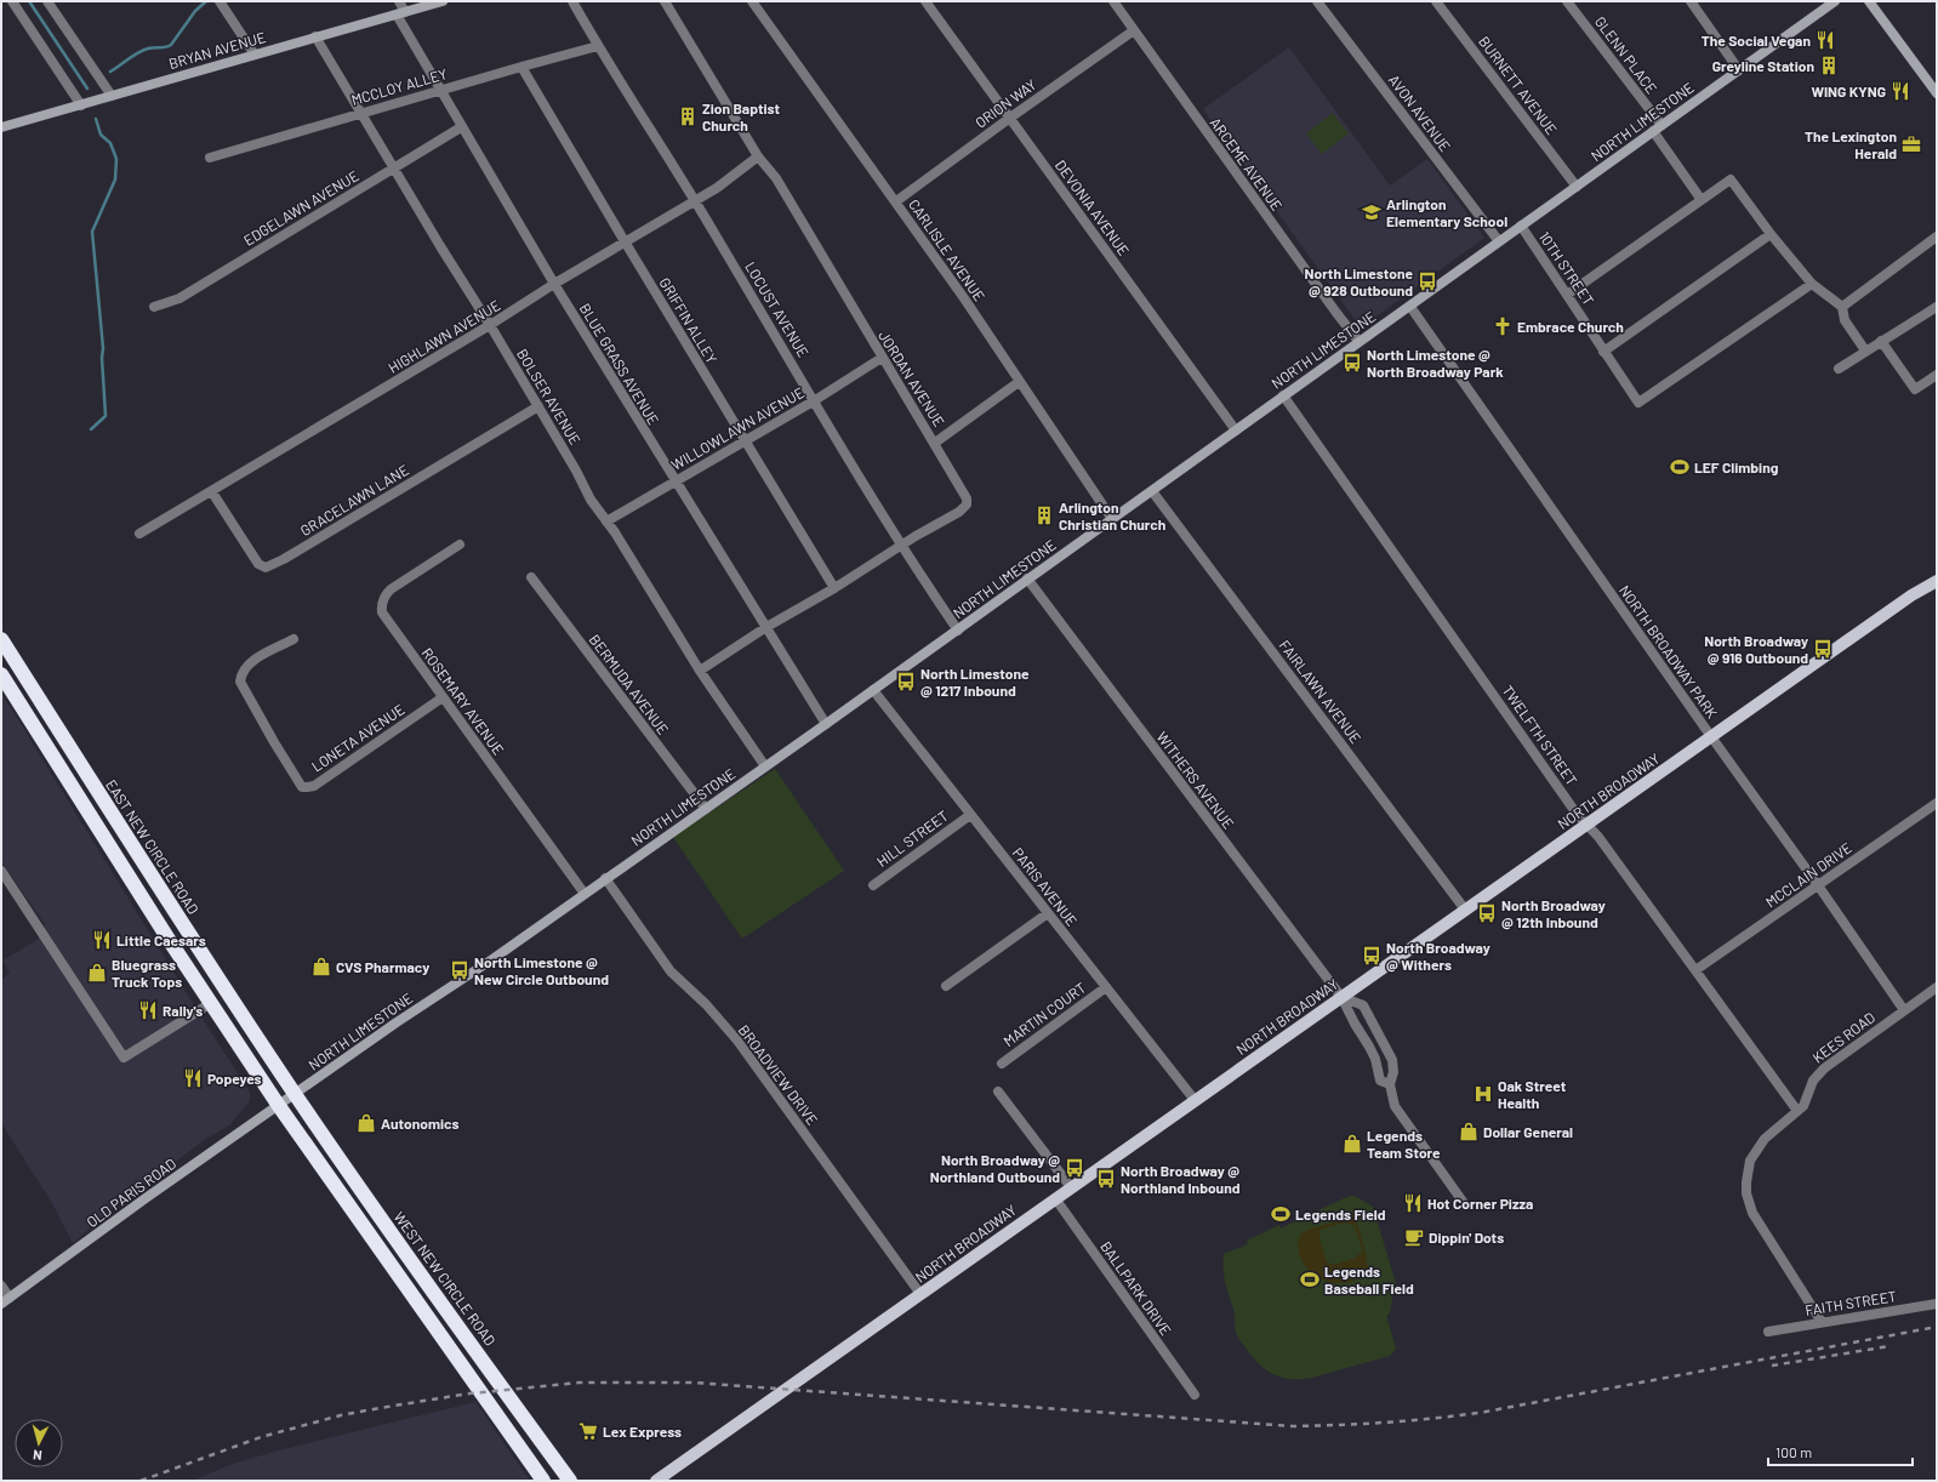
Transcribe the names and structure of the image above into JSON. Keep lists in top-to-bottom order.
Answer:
{
  "streets": {
    "highway": ["EAST NEW CIRCLE ROAD", "WEST NEW CIRCLE ROAD"],
    "main road": ["NORTH BROADWAY"],
    "street": [
      "BRYAN AVENUE",
      "GLENN PLACE",
      "BURNETT AVENUE",
      "MCCLOY ALLEY",
      "ORION WAY",
      "AVON AVENUE",
      "NORTH LIMESTONE",
      "ARCEME AVENUE",
      "EDGELAWN AVENUE",
      "DEVONIA AVENUE",
      "CARLISLE AVENUE",
      "10TH STREET",
      "LOCUST AVENUE",
      "GRIFFIN ALLEY",
      "HIGHLAWN AVENUE",
      "BLUE GRASS AVENUE",
      "JORDAN AVENUE",
      "BOLSER AVENUE",
      "WILLOWLAWN AVENUE",
      "GRACELAWN LANE",
      "NORTH BROADWAY PARK",
      "BERMUDA AVENUE",
      "FAIRLAWN AVENUE",
      "ROSEMARY AVENUE",
      "TWELFTH STREET",
      "LONETA AVENUE",
      "WITHERS AVENUE",
      "HILL STREET",
      "MCCLAIN DRIVE",
      "PARIS AVENUE",
      "MARTIN COURT",
      "KEES ROAD",
      "BROADVIEW DRIVE",
      "OLD PARIS ROAD",
      "BALLPARK DRIVE",
      "FAITH STREET"
    ]
  },
  "crossings": [
    ["BRYAN AVENUE", "BLUE GRASS AVENUE"],
    ["BRYAN AVENUE", "BOLSER AVENUE"],
    ["GLENN PLACE", "NORTH LIMESTONE"],
    ["BURNETT AVENUE", "NORTH LIMESTONE"],
    ["MCCLOY ALLEY", "LOCUST AVENUE"],
    ["MCCLOY ALLEY", "GRIFFIN ALLEY"],
    ["MCCLOY ALLEY", "BLUE GRASS AVENUE"],
    ["MCCLOY ALLEY", "BOLSER AVENUE"],
    ["ORION WAY", "ARCEME AVENUE"],
    ["ORION WAY", "DEVONIA AVENUE"],
    ["ORION WAY", "CARLISLE AVENUE"],
    ["AVON AVENUE", "NORTH LIMESTONE"],
    ["NORTH LIMESTONE", "ARCEME AVENUE"],
    ["NORTH LIMESTONE", "DEVONIA AVENUE"],
    ["NORTH LIMESTONE", "CARLISLE AVENUE"],
    ["NORTH LIMESTONE", "10TH STREET"],
    ["NORTH LIMESTONE", "LOCUST AVENUE"],
    ["NORTH LIMESTONE", "BLUE GRASS AVENUE"],
    ["NORTH LIMESTONE", "BOLSER AVENUE"],
    ["NORTH LIMESTONE", "NORTH BROADWAY PARK"],
    ["NORTH LIMESTONE", "BERMUDA AVENUE"],
    ["NORTH LIMESTONE", "FAIRLAWN AVENUE"],
    ["NORTH LIMESTONE", "ROSEMARY AVENUE"],
    ["NORTH LIMESTONE", "TWELFTH STREET"],
    ["NORTH LIMESTONE", "WITHERS AVENUE"],
    ["NORTH LIMESTONE", "EAST NEW CIRCLE ROAD"],
    ["NORTH LIMESTONE", "PARIS AVENUE"],
    ["NORTH LIMESTONE", "BROADVIEW DRIVE"],
    ["NORTH LIMESTONE", "OLD PARIS ROAD"],
    ["NORTH LIMESTONE", "WEST NEW CIRCLE ROAD"],
    ["EDGELAWN AVENUE", "BLUE GRASS AVENUE"],
    ["EDGELAWN AVENUE", "BOLSER AVENUE"],
    ["LOCUST AVENUE", "HIGHLAWN AVENUE"],
    ["LOCUST AVENUE", "JORDAN AVENUE"],
    ["LOCUST AVENUE", "WILLOWLAWN AVENUE"],
    ["GRIFFIN ALLEY", "HIGHLAWN AVENUE"],
    ["GRIFFIN ALLEY", "JORDAN AVENUE"],
    ["GRIFFIN ALLEY", "WILLOWLAWN AVENUE"],
    ["HIGHLAWN AVENUE", "BLUE GRASS AVENUE"],
    ["HIGHLAWN AVENUE", "JORDAN AVENUE"],
    ["HIGHLAWN AVENUE", "BOLSER AVENUE"],
    ["HIGHLAWN AVENUE", "GRACELAWN LANE"],
    ["BLUE GRASS AVENUE", "JORDAN AVENUE"],
    ["BLUE GRASS AVENUE", "WILLOWLAWN AVENUE"],
    ["JORDAN AVENUE", "BOLSER AVENUE"],
    ["JORDAN AVENUE", "WILLOWLAWN AVENUE"],
    ["BOLSER AVENUE", "WILLOWLAWN AVENUE"],
    ["BOLSER AVENUE", "GRACELAWN LANE"],
    ["NORTH BROADWAY PARK", "NORTH BROADWAY"],
    ["NORTH BROADWAY PARK", "MCCLAIN DRIVE"],
    ["NORTH BROADWAY PARK", "KEES ROAD"],
    ["FAIRLAWN AVENUE", "NORTH BROADWAY"],
    ["ROSEMARY AVENUE", "LONETA AVENUE"],
    ["TWELFTH STREET", "NORTH BROADWAY"],
    ["TWELFTH STREET", "MCCLAIN DRIVE"],
    ["TWELFTH STREET", "KEES ROAD"],
    ["WITHERS AVENUE", "NORTH BROADWAY"],
    ["NORTH BROADWAY", "PARIS AVENUE"],
    ["NORTH BROADWAY", "BROADVIEW DRIVE"],
    ["NORTH BROADWAY", "BALLPARK DRIVE"],
    ["HILL STREET", "PARIS AVENUE"],
    ["EAST NEW CIRCLE ROAD", "WEST NEW CIRCLE ROAD"],
    ["PARIS AVENUE", "MARTIN COURT"],
    ["KEES ROAD", "FAITH STREET"]
  ],
  "places": {
    "restaurant": [
      "The Social Vegan",
      "WING KYNG",
      "Little Caesars",
      "Rally's",
      "Popeyes",
      "Hot Corner Pizza"
    ],
    "building": ["Greyline Station", "Zion Baptist Church", "Arlington Christian Church"],
    "office": ["The Lexington Herald"],
    "school or university": ["Arlington Elementary School"],
    "bus stop": [
      "North Limestone @ 928 Outbound",
      "North Limestone @ North Broadway Park",
      "North Broadway @ 916 Outbound",
      "North Limestone @ 1217 Inbound",
      "North Broadway @ 12th Inbound",
      "North Broadway @ Withers",
      "North Limestone @ New Circle Outbound",
      "North Broadway @ Northland Outbound",
      "North Broadway @ Northland Inbound"
    ],
    "church": ["Embrace Church"],
    "sports": ["LEF Climbing", "Legends Field", "Legends Baseball Field"],
    "shop": [
      "CVS Pharmacy",
      "Bluegrass Truck Tops",
      "Autonomics",
      "Dollar General",
      "Legends Team Store"
    ],
    "hospital": ["Oak Street Health"],
    "cafe": ["Dippin' Dots"],
    "supermarket": ["Lex Express"]
  },
  "scale_bar": "100 m",
  "north": "bottom"
}
